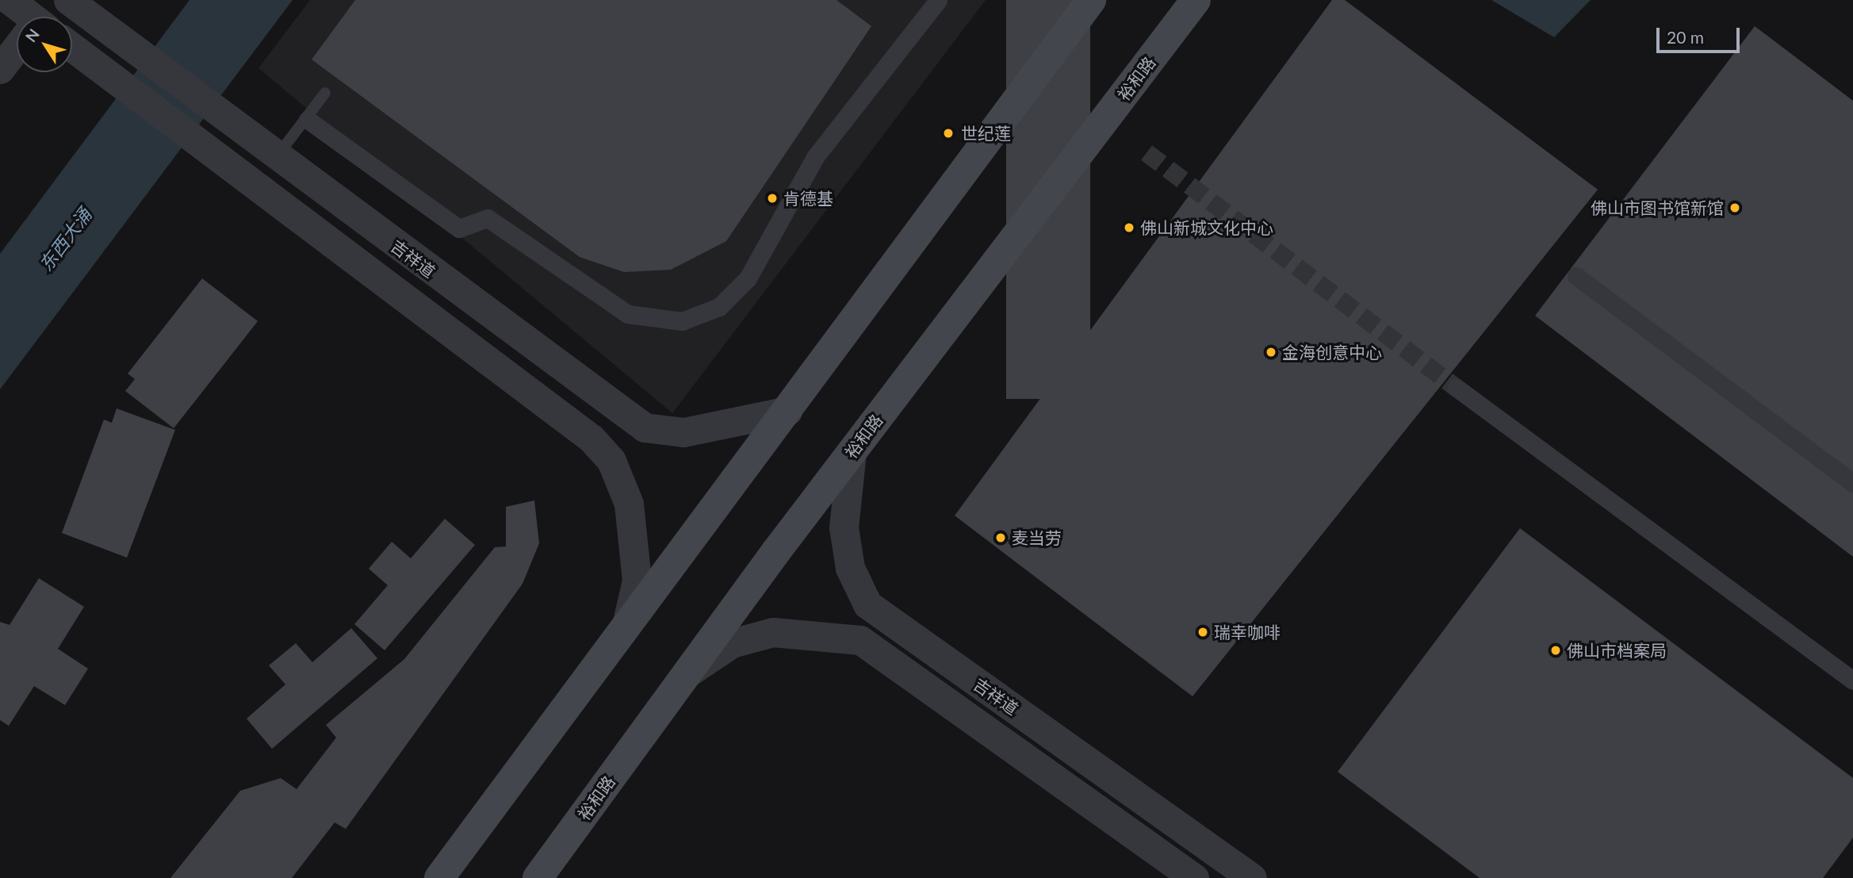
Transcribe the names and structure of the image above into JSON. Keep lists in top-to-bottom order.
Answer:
{
  "streets": {
    "main road": ["裕和路"],
    "street": ["吉祥道"]
  },
  "crossings": [
    ["裕和路", "吉祥道"]
  ],
  "water": ["东西大涌"],
  "places": [
    "世纪莲",
    "肯德基",
    "佛山市图书馆新馆",
    "佛山新城文化中心",
    "金海创意中心",
    "麦当劳",
    "瑞幸咖啡",
    "佛山市档案局"
  ],
  "scale_bar": "20 m",
  "north": "top left"
}
